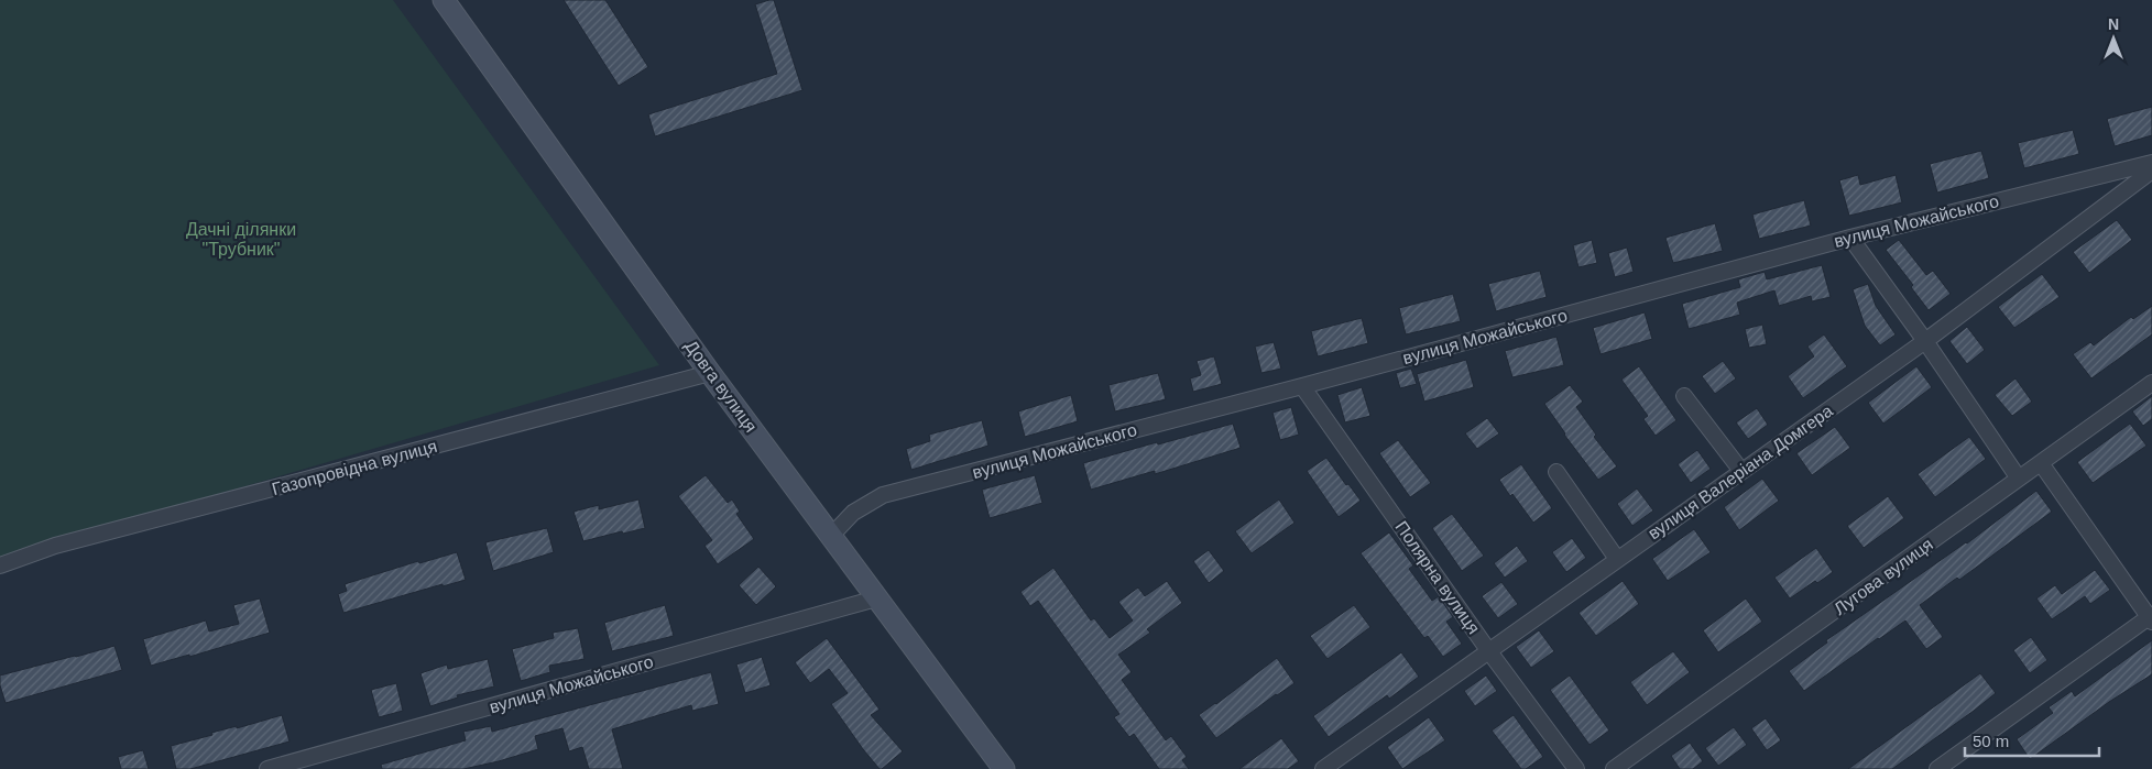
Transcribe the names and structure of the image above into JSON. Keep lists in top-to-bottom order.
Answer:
{
  "streets": {
    "street": [
      "вулиця Можайського",
      "Довга вулиця",
      "Газопровідна вулиця",
      "вулиця Валеріана Домгера",
      "Лугова вулиця",
      "Полярна вулиця"
    ]
  },
  "crossings": [
    ["вулиця Можайського", "Довга вулиця"],
    ["вулиця Можайського", "Полярна вулиця"],
    ["Довга вулиця", "Газопровідна вулиця"],
    ["вулиця Валеріана Домгера", "Полярна вулиця"]
  ],
  "parks": ["Дачні ділянки \"Трубник\""],
  "scale_bar": "50 m",
  "north": "top"
}
